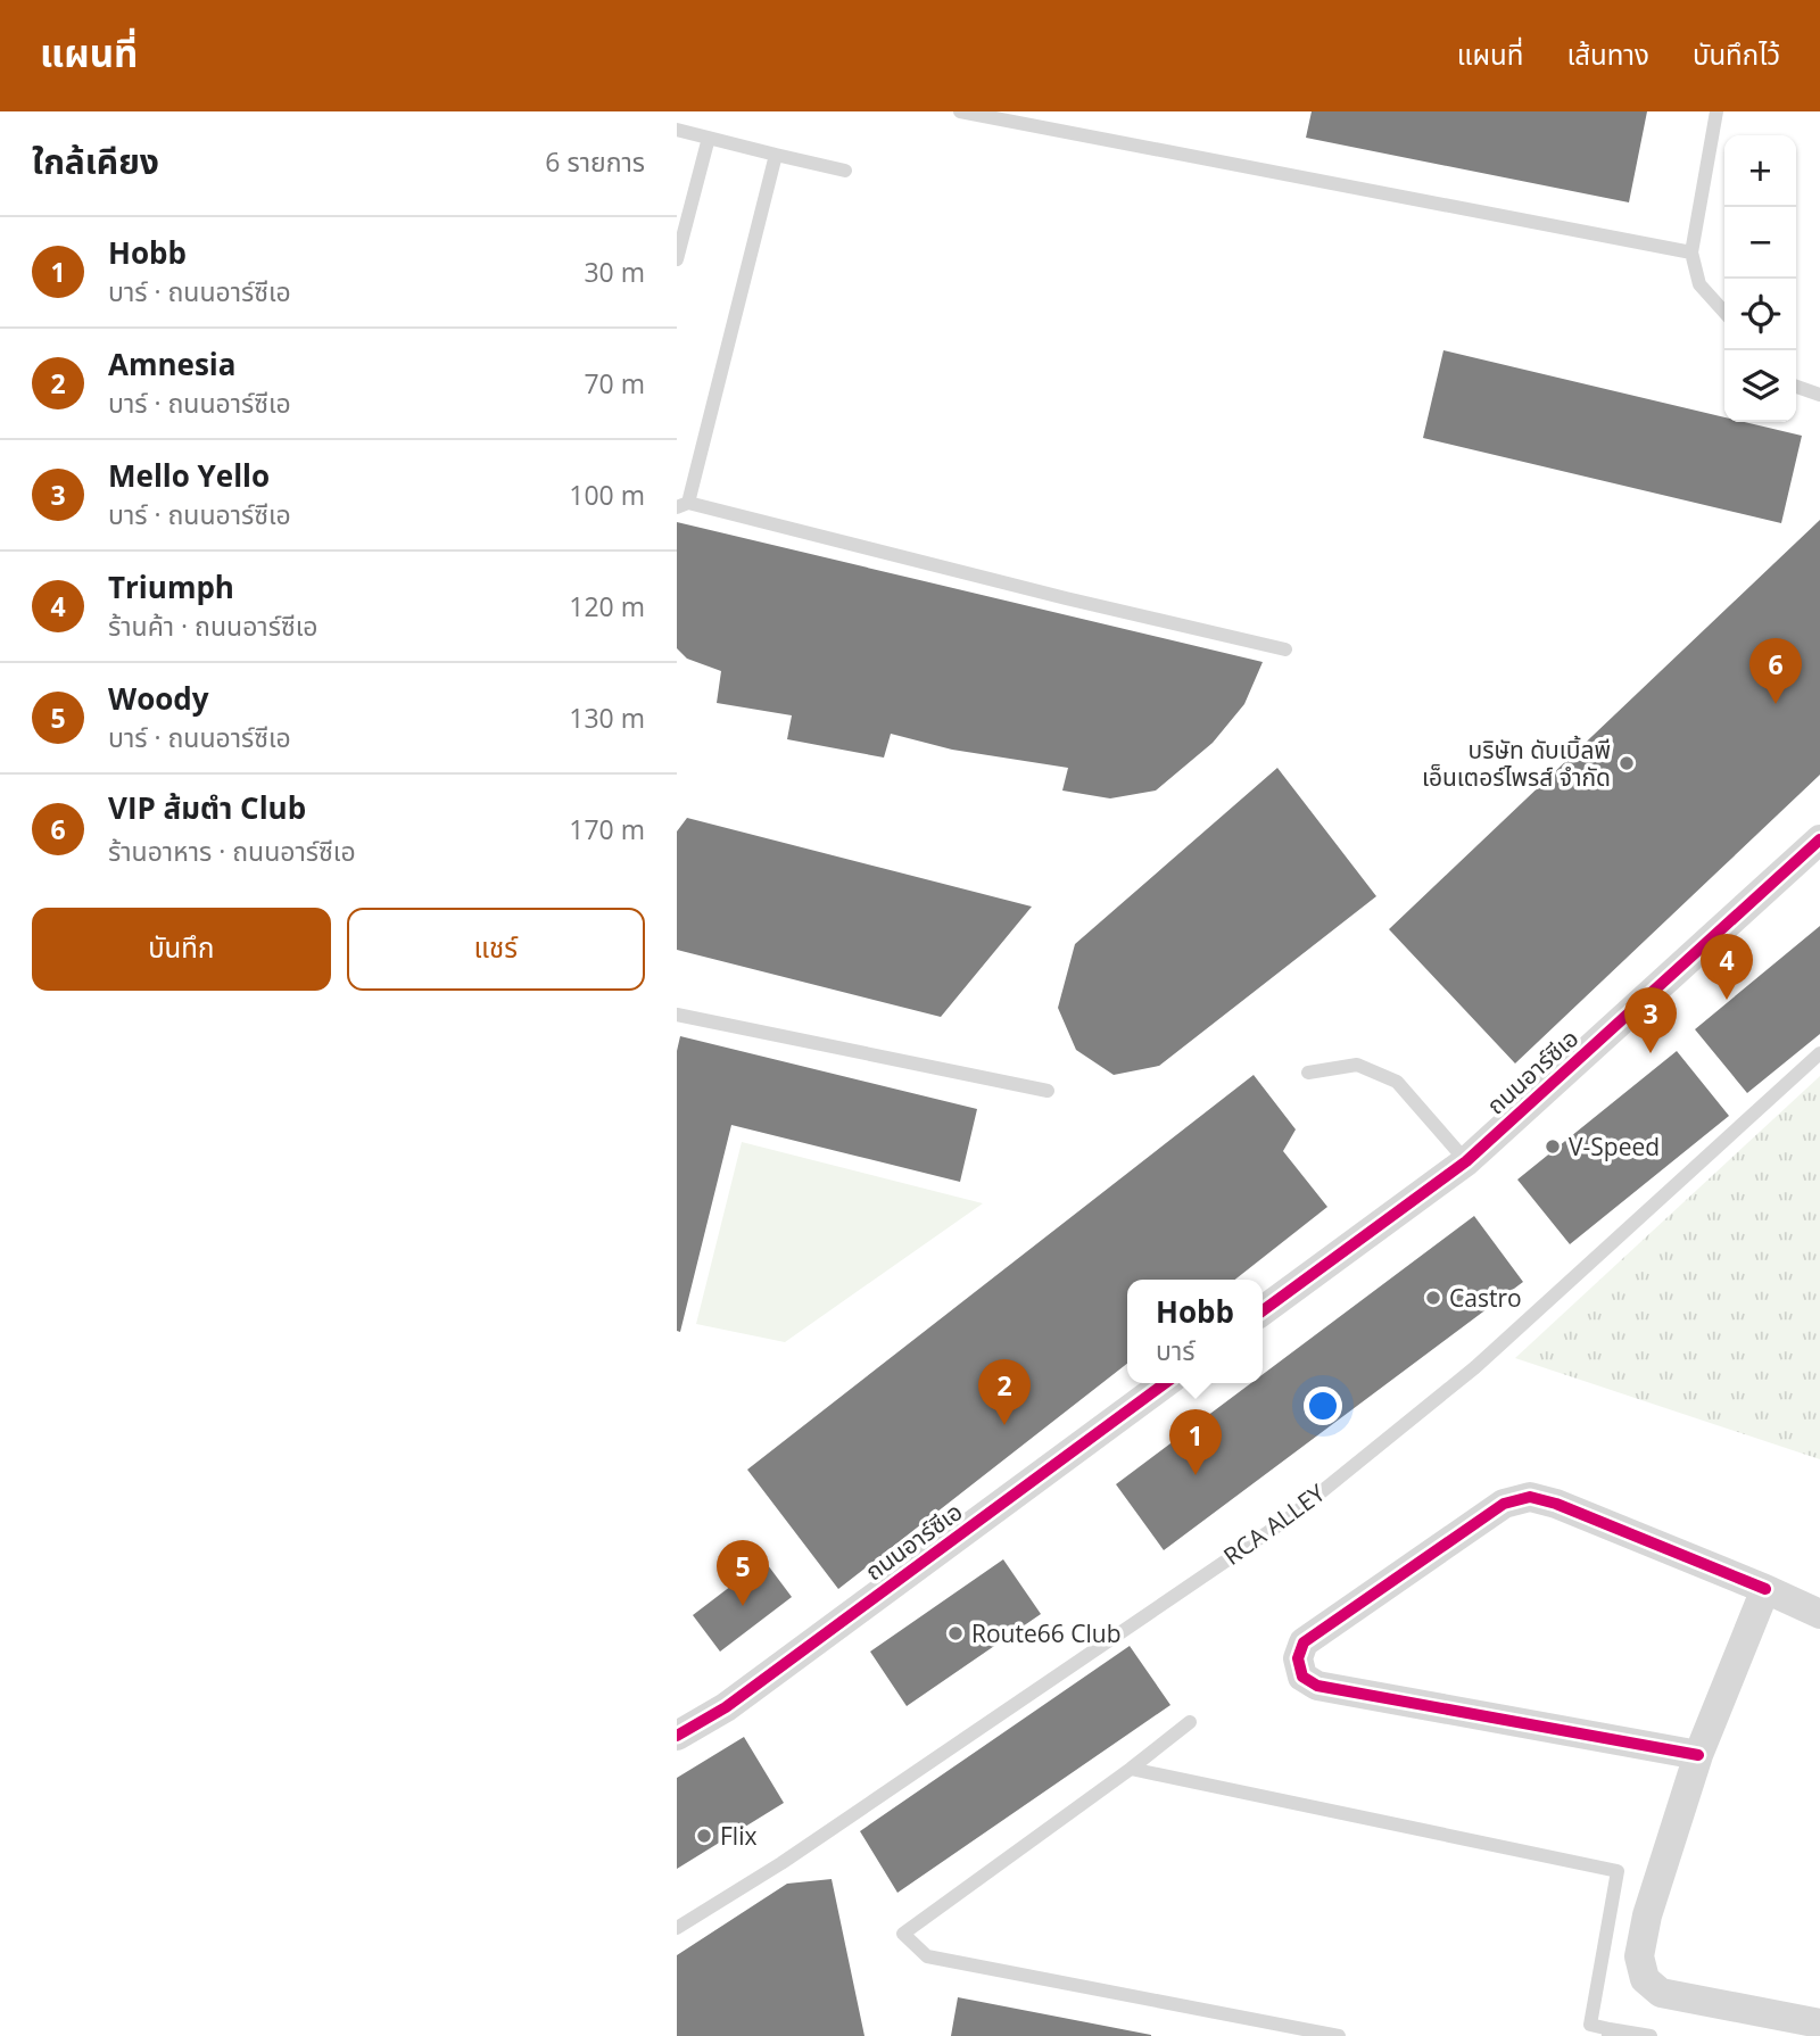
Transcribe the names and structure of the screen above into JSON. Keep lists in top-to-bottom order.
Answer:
{
  "streets": {
    "street": ["ถนนอาร์ซีเอ"],
    "lane": ["RCA ALLEY"]
  },
  "places": [
    "บริษัท ดับเบิ้ลพี เอ็นเตอร์ไพรส์ จำกัด",
    "V-Speed",
    "Castro",
    "Route66 Club",
    "Flix"
  ],
  "page": {
    "header": "แผนที่",
    "nav": ["แผนที่", "เส้นทาง", "บันทึกไว้"],
    "heading": ["ใกล้เคียง", "6 รายการ"],
    "map_buttons": ["+", "−"],
    "list": [
      {
        "mark": "1",
        "name": "Hobb",
        "note": "บาร์ · ถนนอาร์ซีเอ",
        "value": "30 m"
      },
      {
        "mark": "2",
        "name": "Amnesia",
        "note": "บาร์ · ถนนอาร์ซีเอ",
        "value": "70 m"
      },
      {
        "mark": "3",
        "name": "Mello Yello",
        "note": "บาร์ · ถนนอาร์ซีเอ",
        "value": "100 m"
      },
      {
        "mark": "4",
        "name": "Triumph",
        "note": "ร้านค้า · ถนนอาร์ซีเอ",
        "value": "120 m"
      },
      {
        "mark": "5",
        "name": "Woody",
        "note": "บาร์ · ถนนอาร์ซีเอ",
        "value": "130 m"
      },
      {
        "mark": "6",
        "name": "VIP ส้มตำ Club",
        "note": "ร้านอาหาร · ถนนอาร์ซีเอ",
        "value": "170 m"
      }
    ],
    "pins": [
      "6",
      "4",
      "3",
      "2",
      "1",
      "5"
    ],
    "buttons": ["บันทึก", "แชร์"],
    "popup": ["Hobb", "บาร์"]
  }
}
